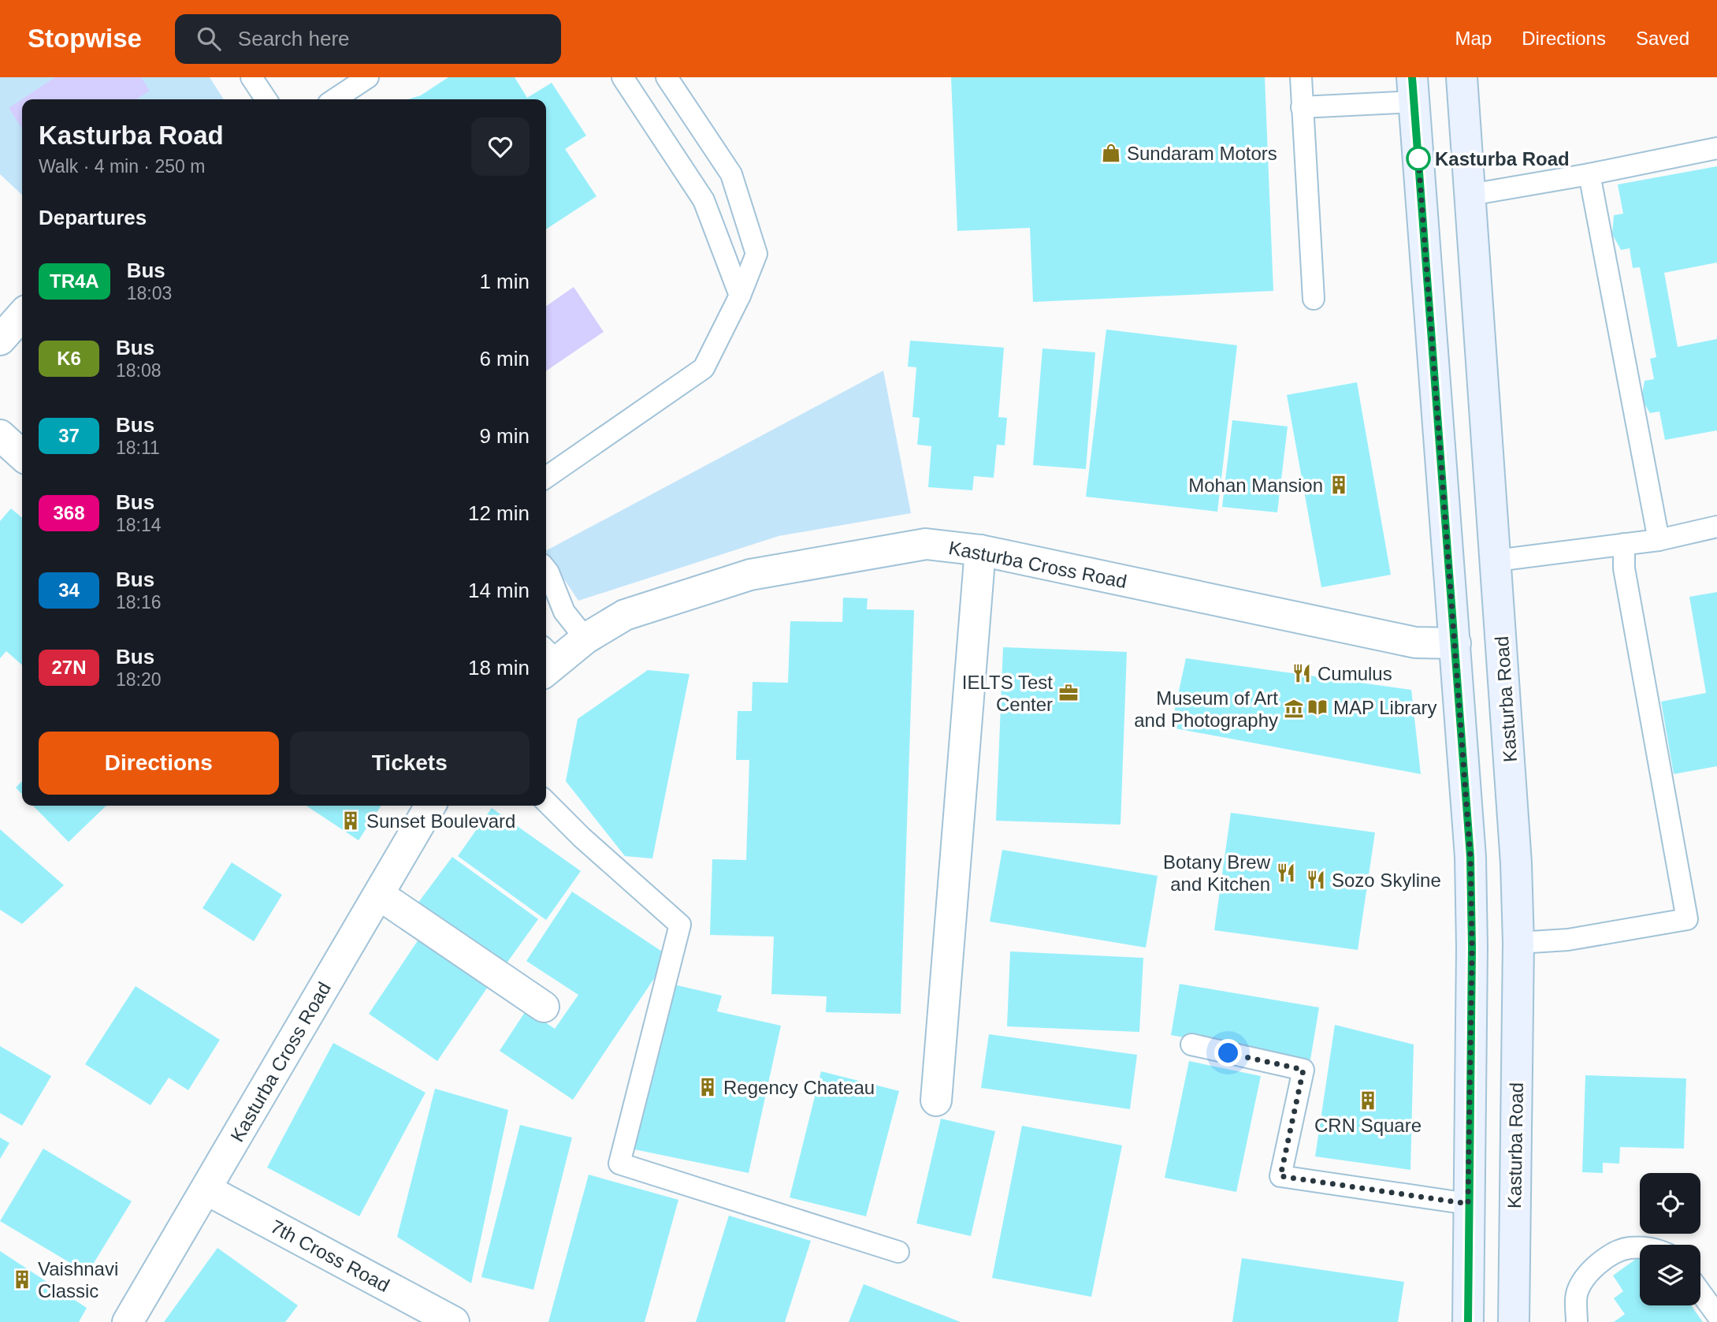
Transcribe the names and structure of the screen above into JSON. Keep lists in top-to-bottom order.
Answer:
{
  "streets": {
    "main road": ["Kasturba Road"],
    "street": ["Kasturba Cross Road", "7th Cross Road"]
  },
  "crossings": [
    ["Kasturba Cross Road", "7th Cross Road"]
  ],
  "places": {
    "shop": ["Sundaram Motors"],
    "other": ["Kasturba Road"],
    "building": [
      "Mohan Mansion",
      "Sunset Boulevard",
      "Regency Chateau",
      "CRN Square",
      "Vaishnavi Classic"
    ],
    "restaurant": ["Cumulus", "Botany Brew and Kitchen", "Sozo Skyline"],
    "office": ["IELTS Test Center"],
    "library": ["MAP Library"],
    "museum": ["Museum of Art and Photography"]
  },
  "lines": ["bus line TR4A"],
  "page": {
    "header": "Stopwise",
    "search": "Search here",
    "nav": ["Map", "Directions", "Saved"],
    "heading": [
      ["Kasturba Road", "Walk · 4 min · 250 m"],
      "Departures"
    ],
    "list": [
      {
        "mark": "TR4A",
        "name": "Bus",
        "note": "18:03",
        "value": "1 min"
      },
      {
        "mark": "K6",
        "name": "Bus",
        "note": "18:08",
        "value": "6 min"
      },
      {
        "mark": "37",
        "name": "Bus",
        "note": "18:11",
        "value": "9 min"
      },
      {
        "mark": "368",
        "name": "Bus",
        "note": "18:14",
        "value": "12 min"
      },
      {
        "mark": "34",
        "name": "Bus",
        "note": "18:16",
        "value": "14 min"
      },
      {
        "mark": "27N",
        "name": "Bus",
        "note": "18:20",
        "value": "18 min"
      }
    ],
    "buttons": ["Directions", "Tickets"]
  }
}
